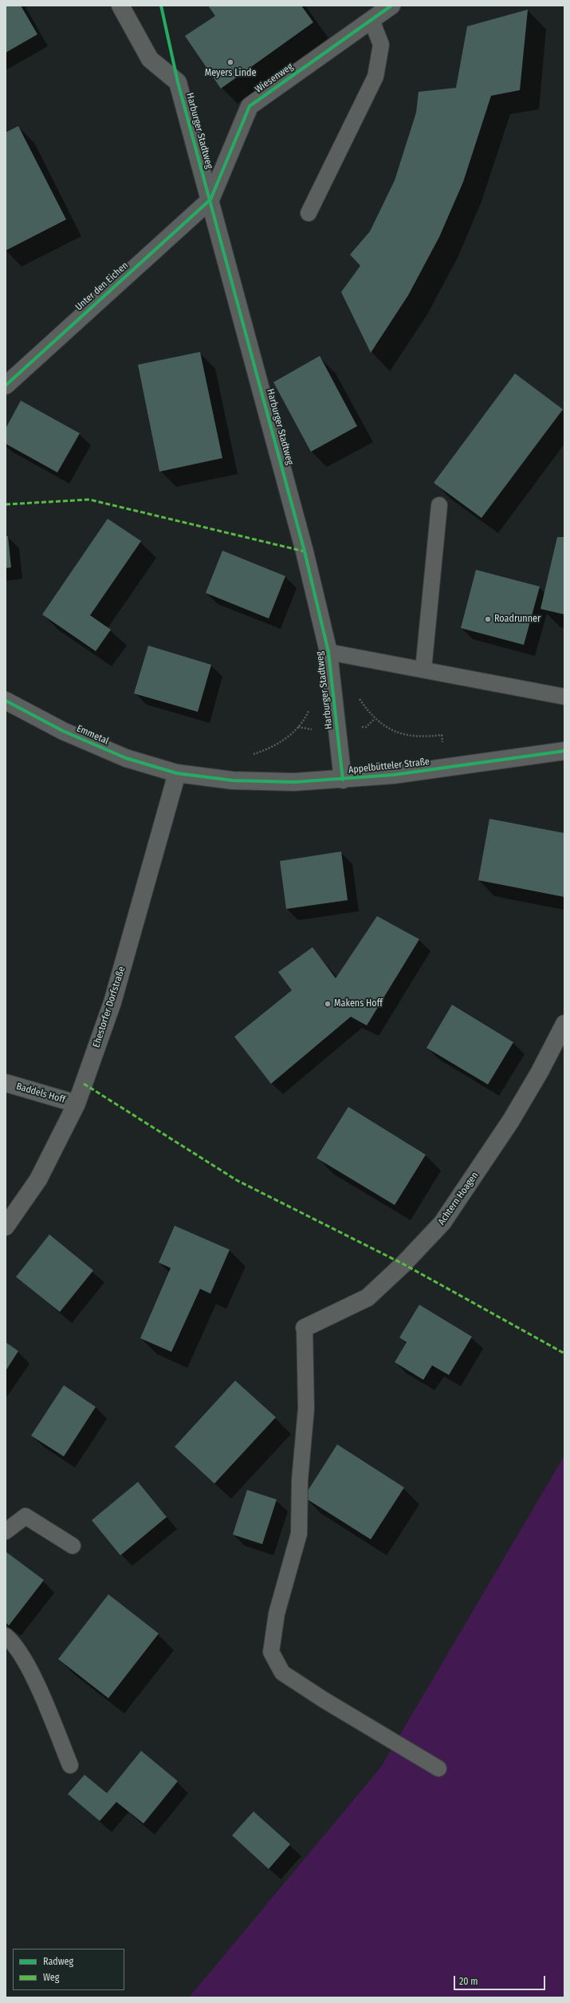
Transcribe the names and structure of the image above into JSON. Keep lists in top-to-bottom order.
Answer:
{
  "streets": {
    "street": [
      "Wiesenweg",
      "Harburger Stadtweg",
      "Unter den Eichen",
      "Emmetal",
      "Appelbütteler Straße",
      "Ehestorfer Dorfstraße",
      "Baddels Hoff",
      "Achtern Hoagen"
    ]
  },
  "crossings": [
    ["Wiesenweg", "Harburger Stadtweg"],
    ["Wiesenweg", "Unter den Eichen"],
    ["Harburger Stadtweg", "Unter den Eichen"],
    ["Harburger Stadtweg", "Appelbütteler Straße"],
    ["Emmetal", "Appelbütteler Straße"],
    ["Emmetal", "Ehestorfer Dorfstraße"],
    ["Appelbütteler Straße", "Ehestorfer Dorfstraße"],
    ["Ehestorfer Dorfstraße", "Baddels Hoff"]
  ],
  "places": ["Meyers Linde", "Roadrunner", "Makens Hoff"],
  "legend": ["Radweg", "Weg"],
  "scale_bar": "20 m"
}
